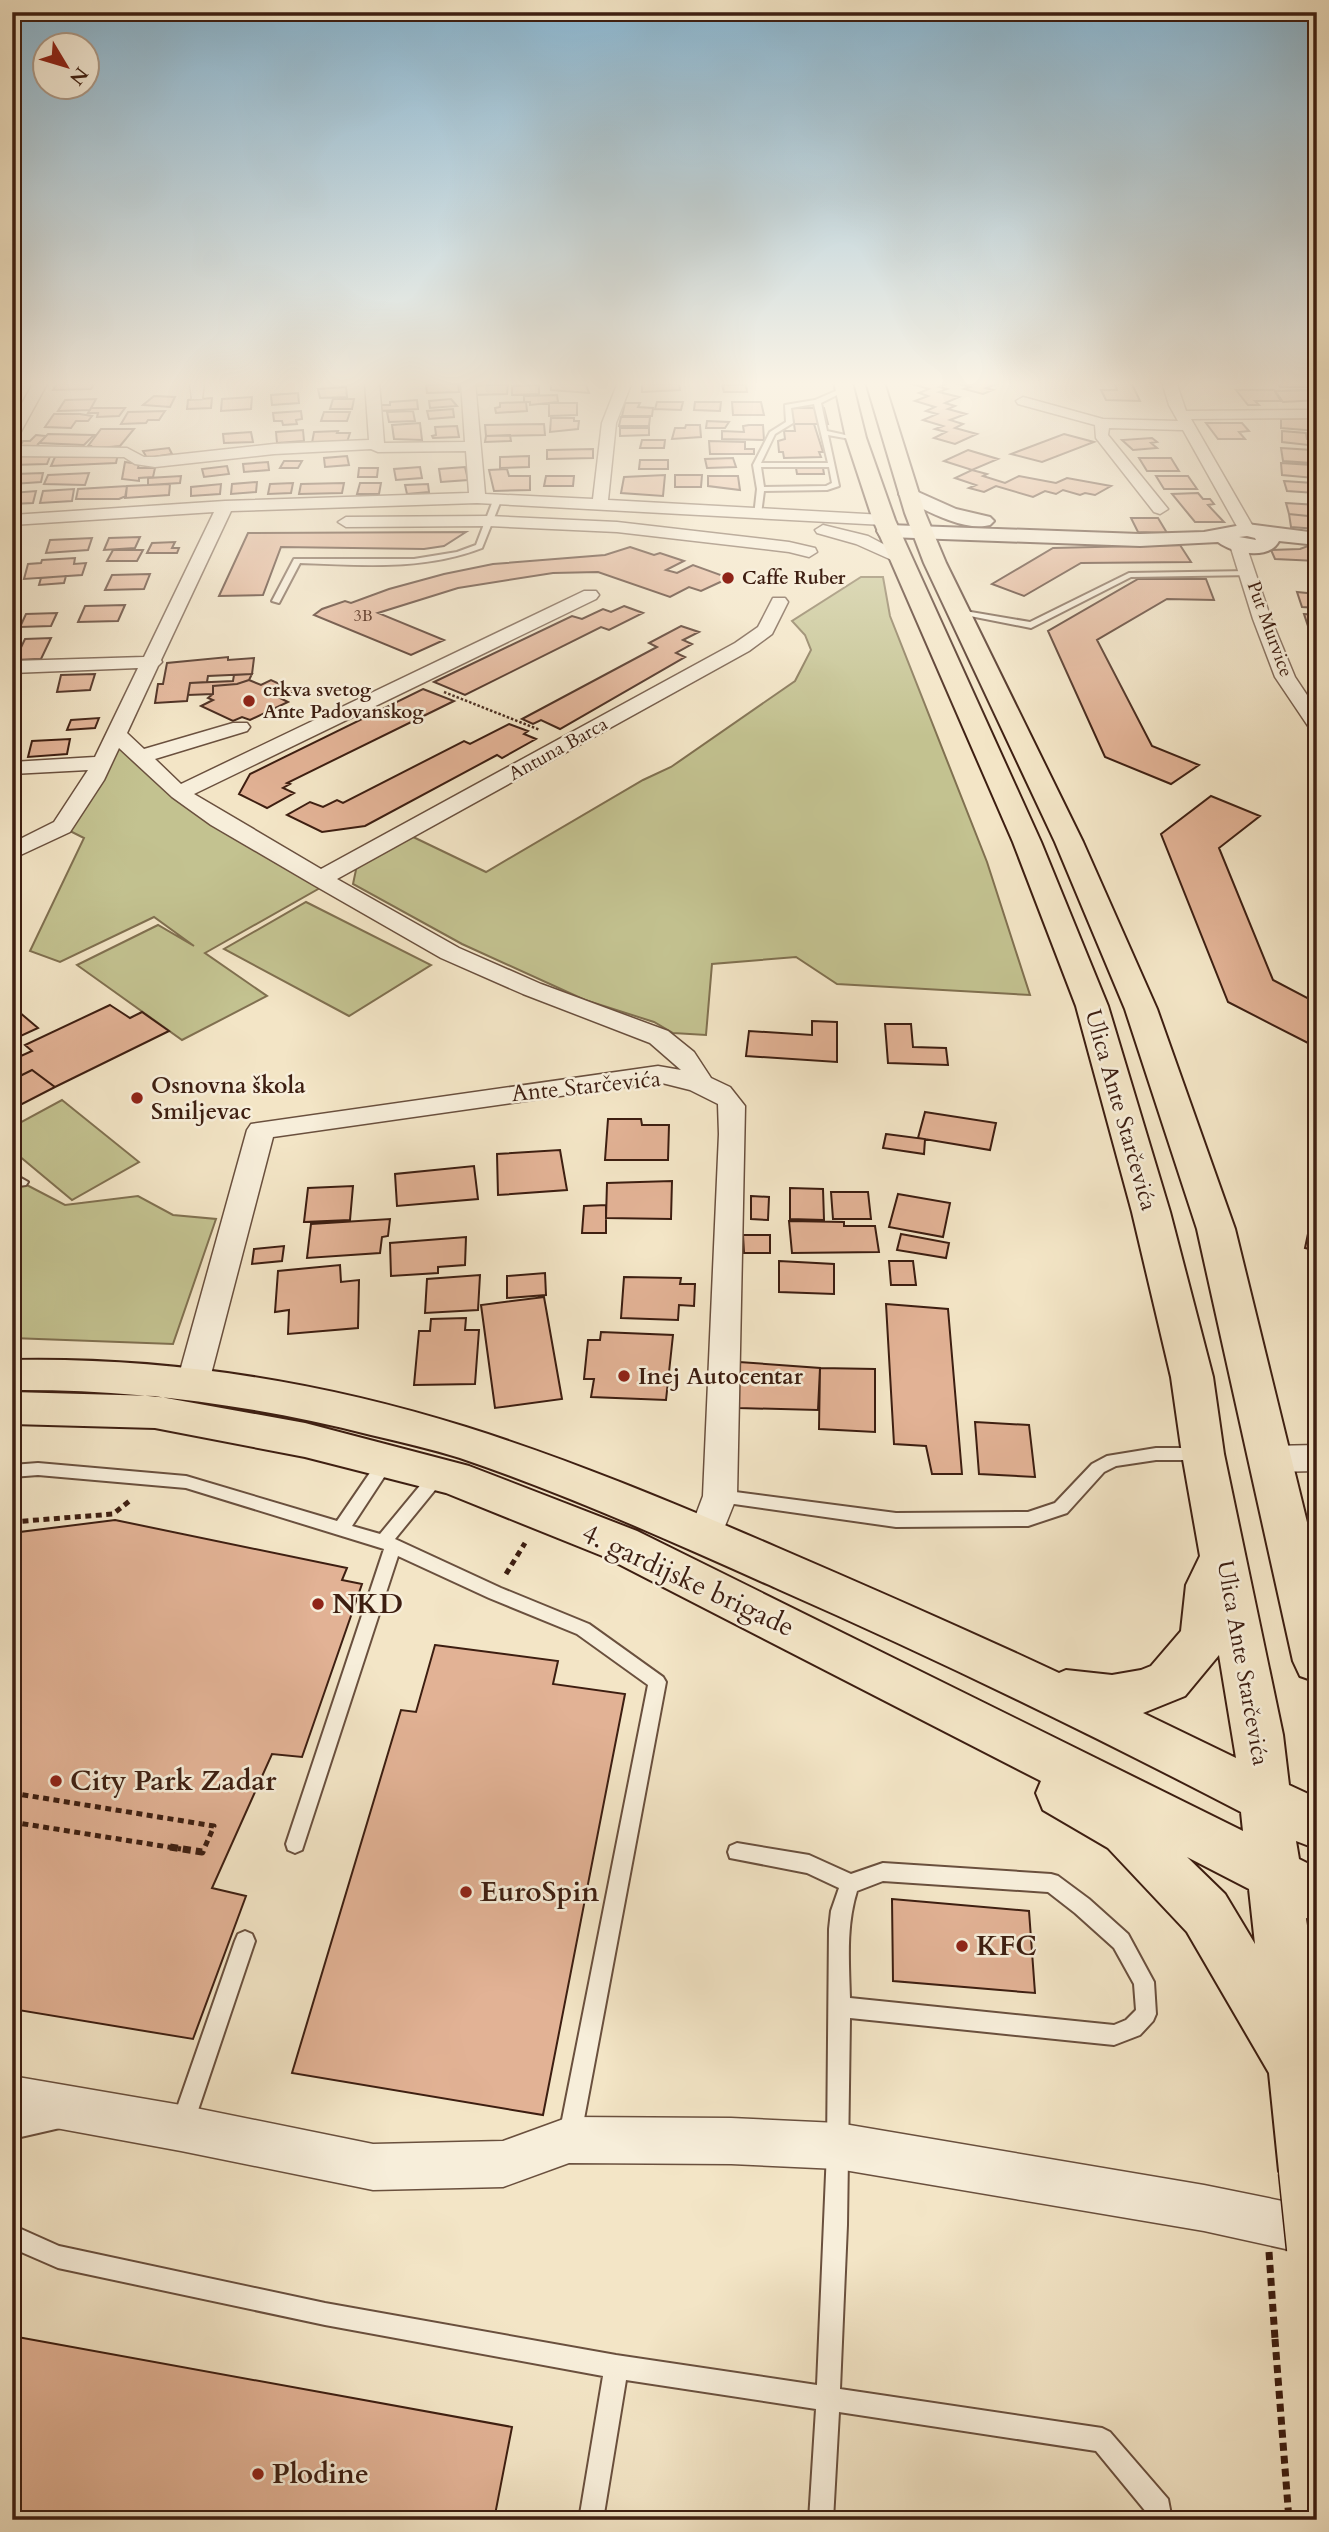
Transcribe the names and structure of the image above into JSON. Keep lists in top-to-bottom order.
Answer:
{
  "streets": {
    "main road": ["Ulica Ante Starčevića", "4. gardijske brigade"],
    "street": ["Put Murvice", "Antuna Barca", "Ante Starčevića"]
  },
  "crossings": [
    ["Ante Starčevića", "4. gardijske brigade"],
    ["Ulica Ante Starčevića", "4. gardijske brigade"]
  ],
  "places": [
    "Caffe Ruber",
    "crkva svetog Ante Padovanskog",
    "Osnovna škola Smiljevac",
    "Inej Autocentar",
    "NKD",
    "City Park Zadar",
    "EuroSpin",
    "KFC",
    "Plodine"
  ],
  "house_numbers": ["3B"],
  "north": "bottom right"
}
